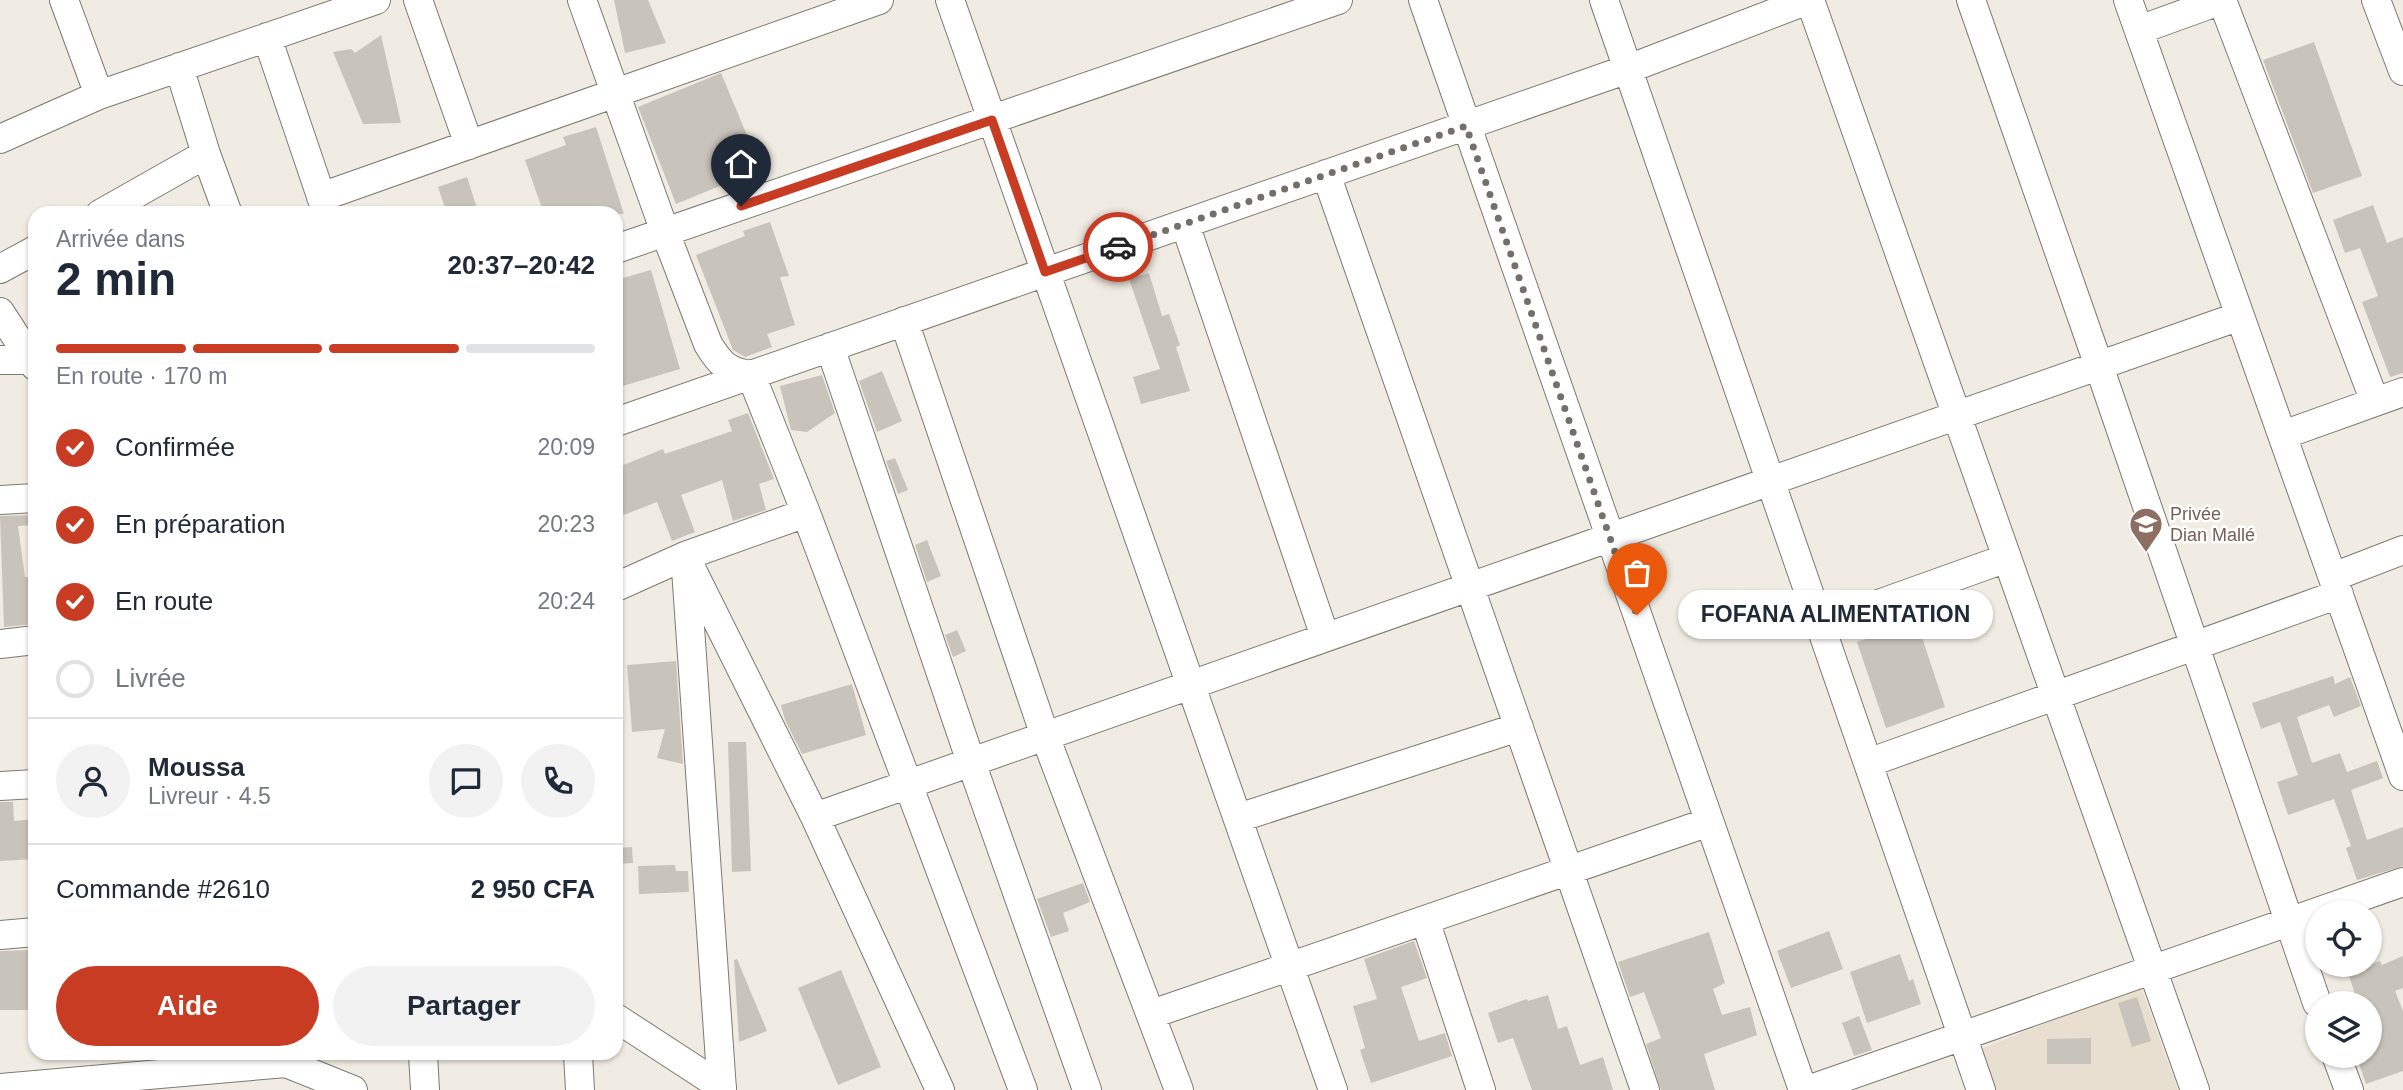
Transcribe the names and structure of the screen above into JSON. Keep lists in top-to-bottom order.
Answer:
{
  "places": {
    "school or university": ["Privée Dian Mallé"],
    "other": ["FOFANA ALIMENTATION"]
  },
  "page": {
    "heading": ["2 min", "Arrivée dans", "20:37–20:42"],
    "panel": [
      "Moussa",
      "Livreur · 4.5",
      "Commande #2610",
      "2 950 CFA"
    ],
    "bar": "En route · 170 m",
    "list": [
      ["Confirmée", "20:09"],
      ["En préparation", "20:23"],
      ["En route", "20:24"],
      "Livrée"
    ],
    "bubble": "FOFANA ALIMENTATION",
    "buttons": ["Aide", "Partager"]
  }
}
